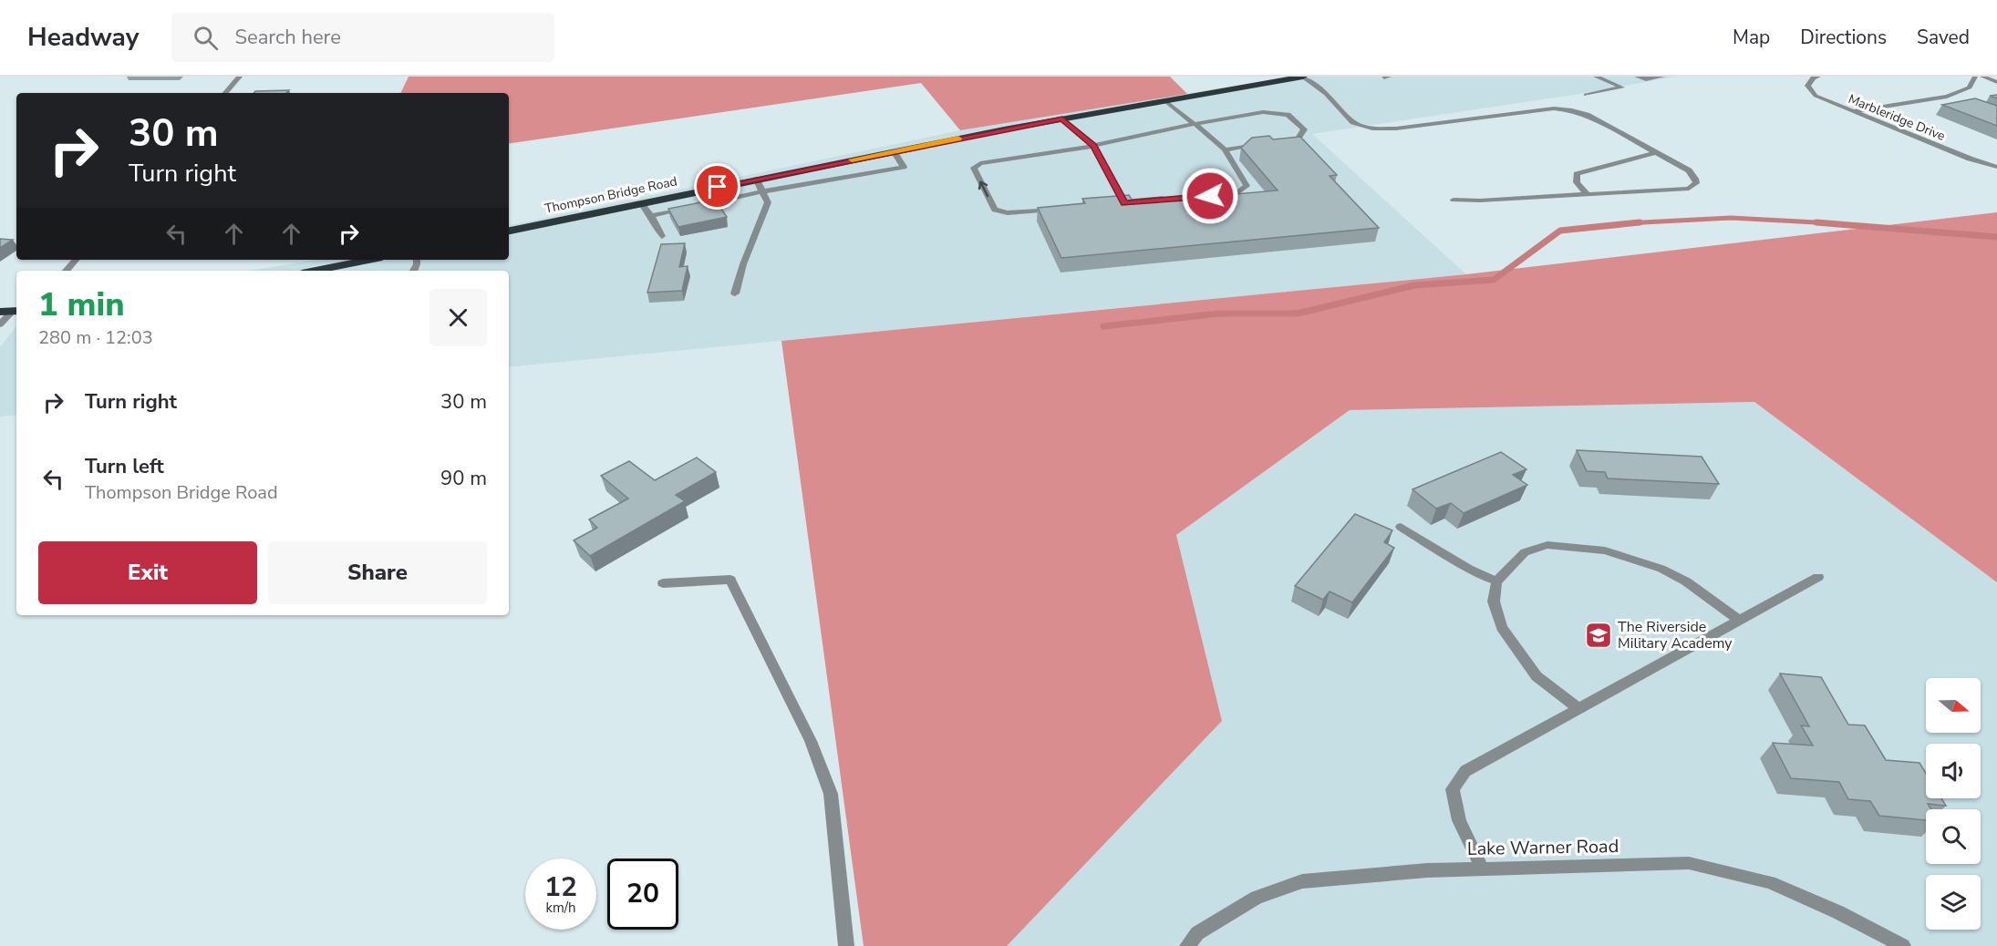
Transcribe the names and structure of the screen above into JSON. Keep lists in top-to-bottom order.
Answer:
{
  "streets": {
    "highway": ["Thompson Bridge Road"],
    "street": ["Marbleridge Drive", "Lake Warner Road"]
  },
  "places": {
    "school or university": ["The Riverside Military Academy"]
  },
  "north": "right",
  "page": {
    "header": "Headway",
    "search": "Search here",
    "nav": ["Map", "Directions", "Saved"],
    "turn": ["30 m", "Turn right"],
    "heading": ["1 min", "280 m · 12:03"],
    "list": [
      {
        "name": "Turn right",
        "value": "30 m"
      },
      {
        "name": "Turn left",
        "note": "Thompson Bridge Road",
        "value": "90 m"
      }
    ],
    "buttons": ["Exit", "Share"],
    "speed": "12 km/h",
    "limit": "20"
  }
}
